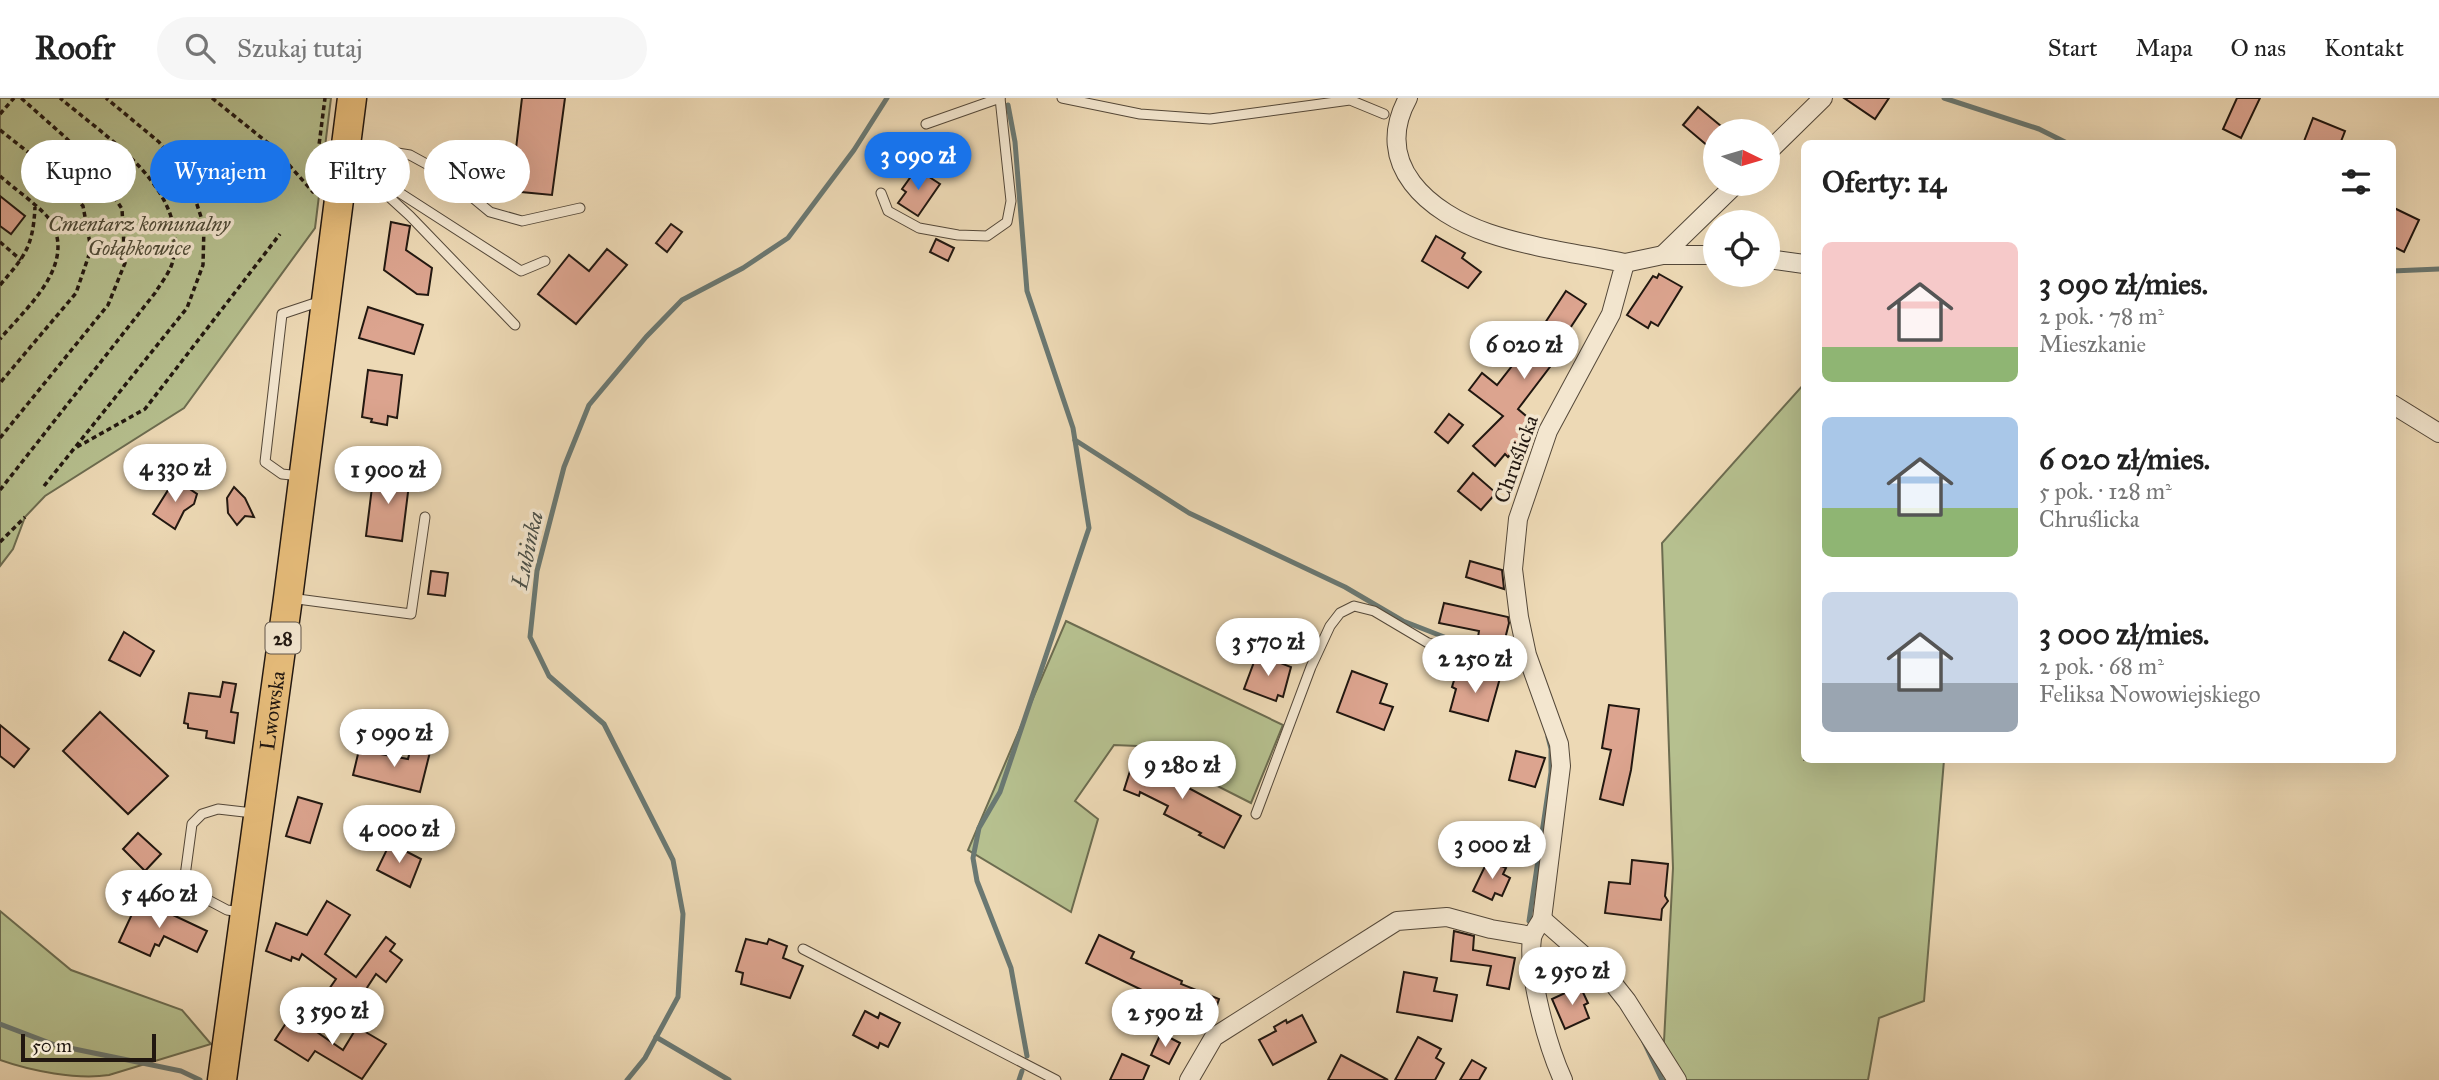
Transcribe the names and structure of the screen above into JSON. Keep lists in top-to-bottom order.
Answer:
{
  "streets": {
    "main road": ["28", "Lwowska"],
    "street": ["Chruślicka"]
  },
  "water": ["Łubinka"],
  "parks": ["Cmentarz komunalny Gołąbkowice"],
  "scale_bar": "50 m",
  "north": "right",
  "page": {
    "header": "Roofr",
    "search": "Szukaj tutaj",
    "nav": [
      "Start",
      "Mapa",
      "O nas",
      "Kontakt"
    ],
    "price": [
      "3 090 zł",
      "6 020 zł",
      "4 330 zł",
      "1 900 zł",
      "3 570 zł",
      "2 250 zł",
      "5 090 zł",
      "9 280 zł",
      "4 000 zł",
      "3 000 zł",
      "5 460 zł",
      "2 950 zł",
      "3 590 zł",
      "2 590 zł"
    ],
    "chip": [
      "Kupno",
      "Wynajem",
      "Filtry",
      "Nowe"
    ],
    "heading": "Oferty: 14",
    "list": [
      {
        "name": "3 090 zł/mies.",
        "note": "2 pok. · 78 m² · Mieszkanie"
      },
      {
        "name": "6 020 zł/mies.",
        "note": "5 pok. · 128 m² · Chruślicka"
      },
      {
        "name": "3 000 zł/mies.",
        "note": "2 pok. · 68 m² · Feliksa Nowowiejskiego"
      }
    ],
    "scale": "50 m"
  }
}
